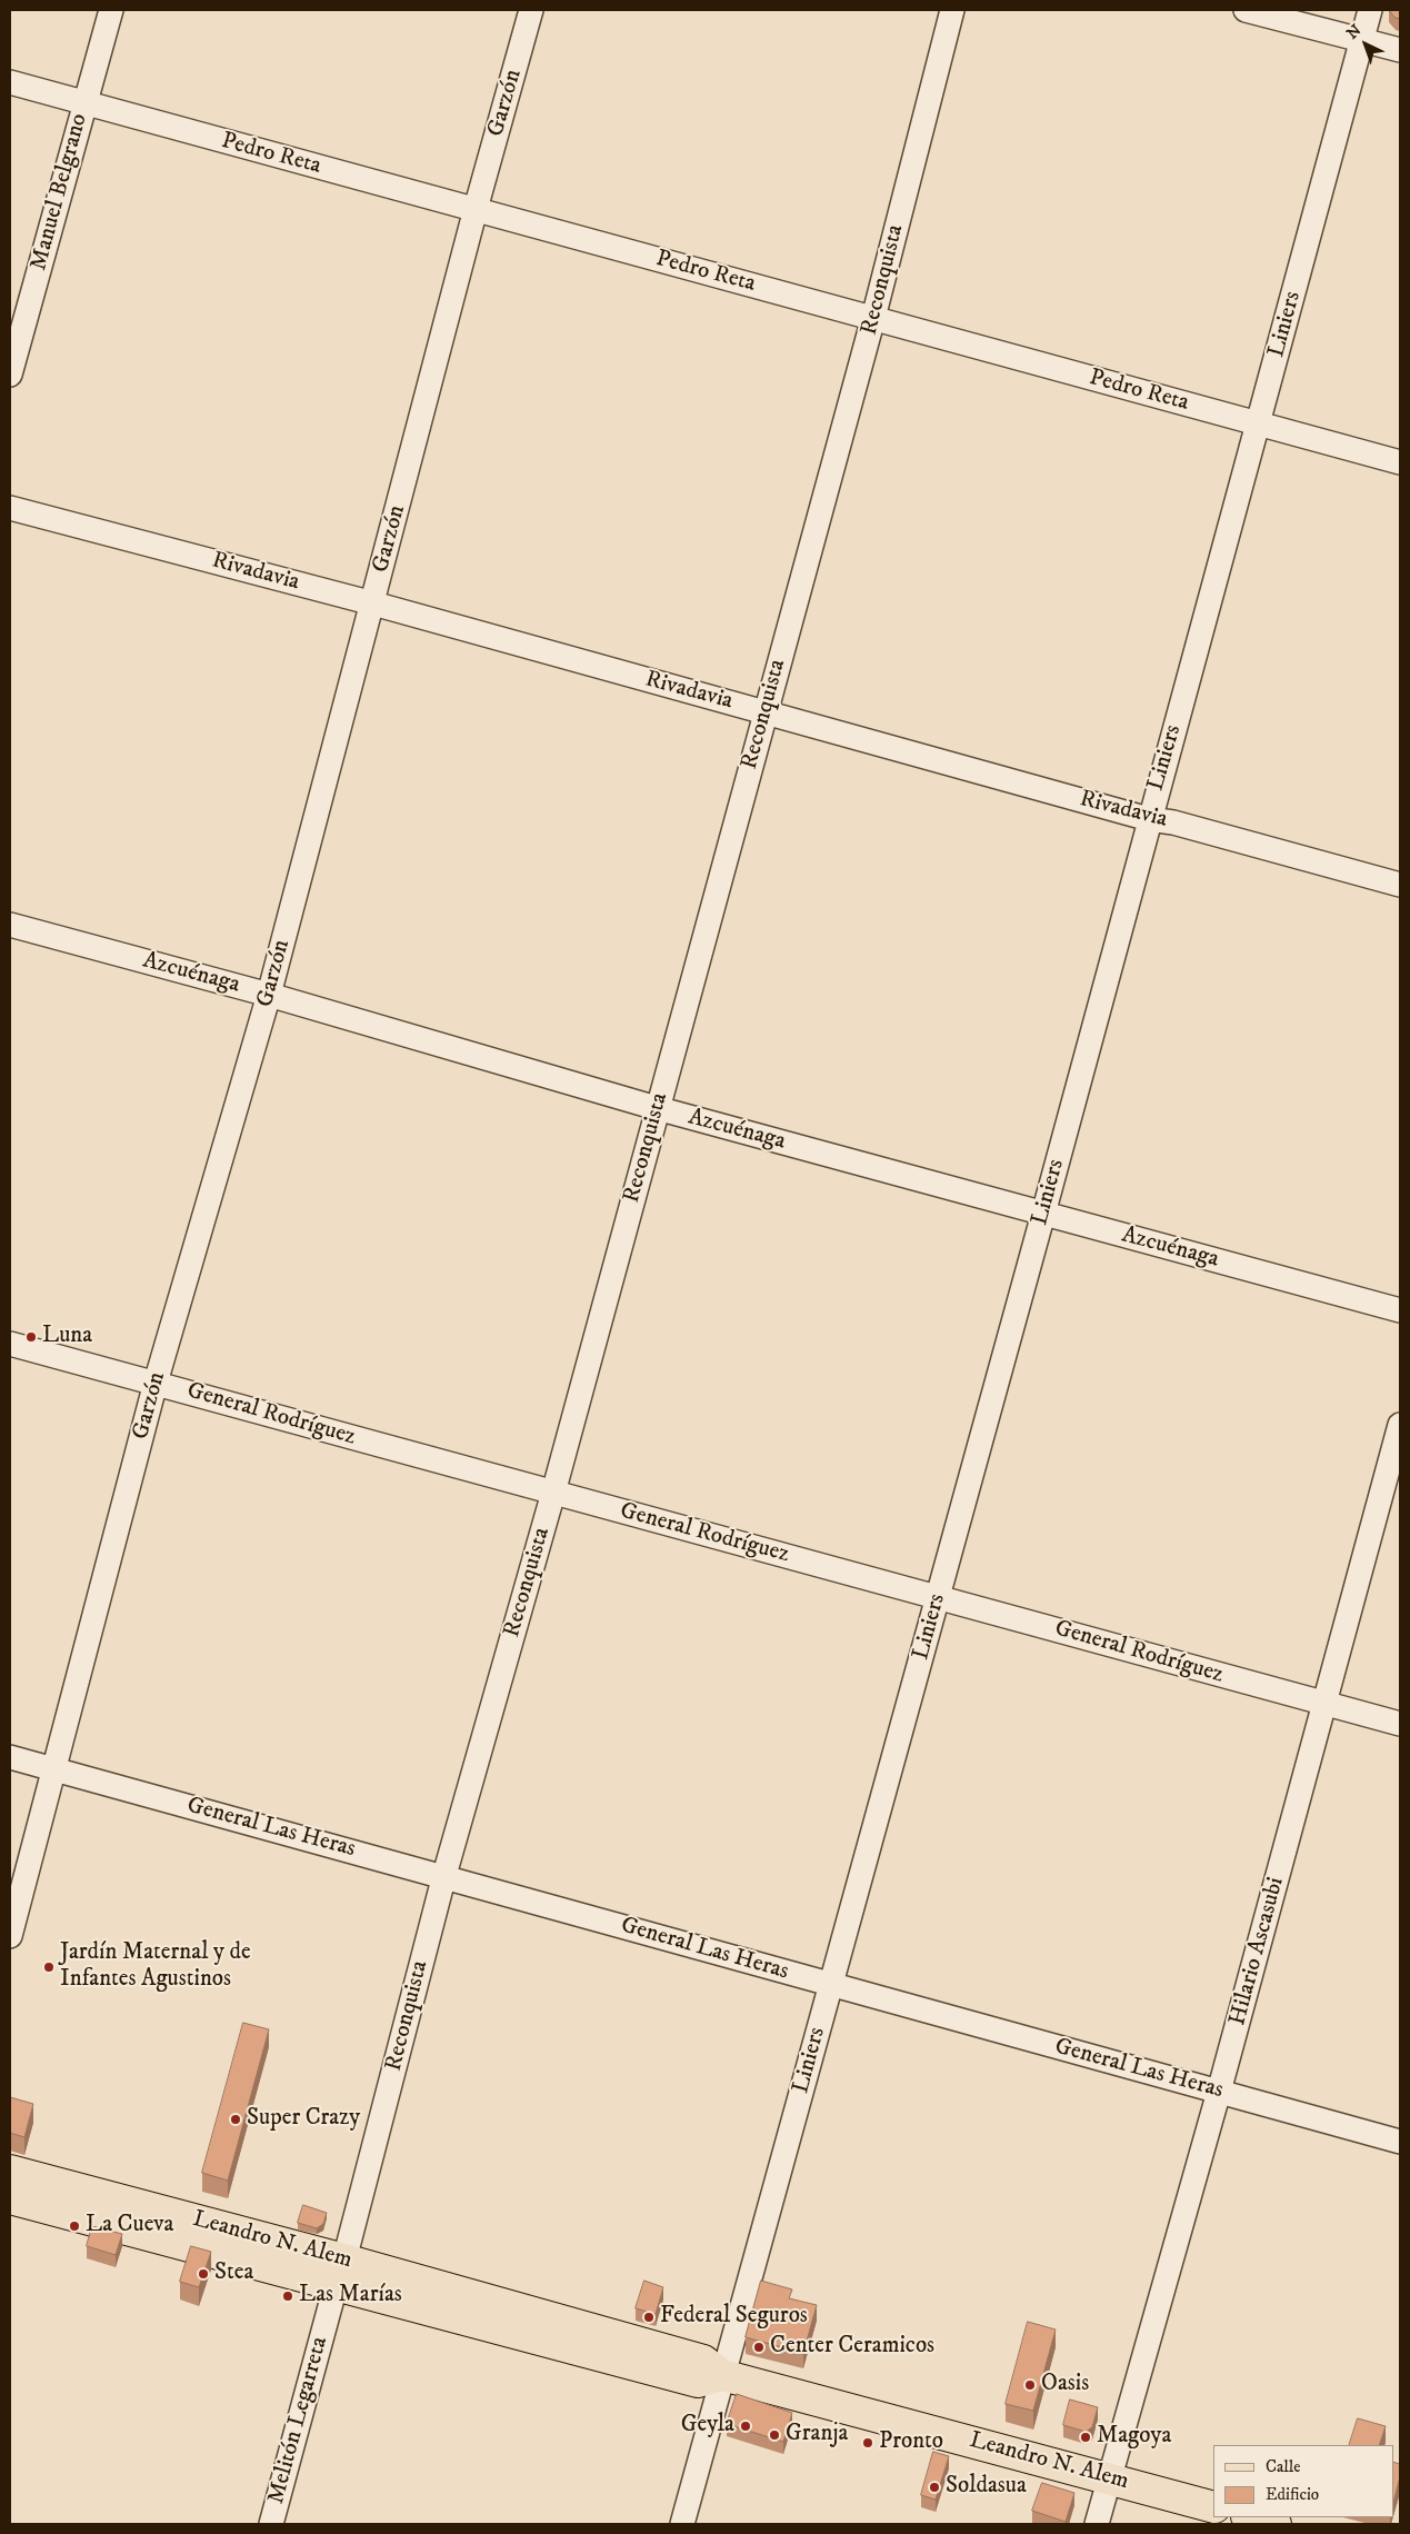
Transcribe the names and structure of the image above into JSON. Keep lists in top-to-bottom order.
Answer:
{
  "streets": {
    "main road": ["Leandro N. Alem"],
    "street": [
      "Garzón",
      "Pedro Reta",
      "Manuel Belgrano",
      "Reconquista",
      "Liniers",
      "Rivadavia",
      "Azcuénaga",
      "General Rodríguez",
      "General Las Heras",
      "Hilario Ascasubi",
      "Melitón Legarreta"
    ]
  },
  "crossings": [
    ["Garzón", "Pedro Reta"],
    ["Garzón", "Rivadavia"],
    ["Garzón", "Azcuénaga"],
    ["Garzón", "General Rodríguez"],
    ["Garzón", "General Las Heras"],
    ["Pedro Reta", "Manuel Belgrano"],
    ["Pedro Reta", "Reconquista"],
    ["Pedro Reta", "Liniers"],
    ["Reconquista", "Rivadavia"],
    ["Reconquista", "Azcuénaga"],
    ["Reconquista", "General Rodríguez"],
    ["Reconquista", "General Las Heras"],
    ["Reconquista", "Leandro N. Alem"],
    ["Reconquista", "Melitón Legarreta"],
    ["Liniers", "Rivadavia"],
    ["Liniers", "Azcuénaga"],
    ["Liniers", "General Rodríguez"],
    ["Liniers", "General Las Heras"],
    ["Liniers", "Leandro N. Alem"],
    ["General Rodríguez", "Hilario Ascasubi"],
    ["General Las Heras", "Hilario Ascasubi"],
    ["Hilario Ascasubi", "Leandro N. Alem"],
    ["Leandro N. Alem", "Melitón Legarreta"]
  ],
  "places": [
    "Luna",
    "Jardín Maternal y de Infantes Agustinos",
    "Super Crazy",
    "La Cueva",
    "Stea",
    "Las Marías",
    "Federal Seguros",
    "Center Ceramicos",
    "Oasis",
    "Geyla",
    "Granja",
    "Magoya",
    "Pronto",
    "Soldasua"
  ],
  "legend": ["Calle", "Edificio"],
  "north": "top left"
}
